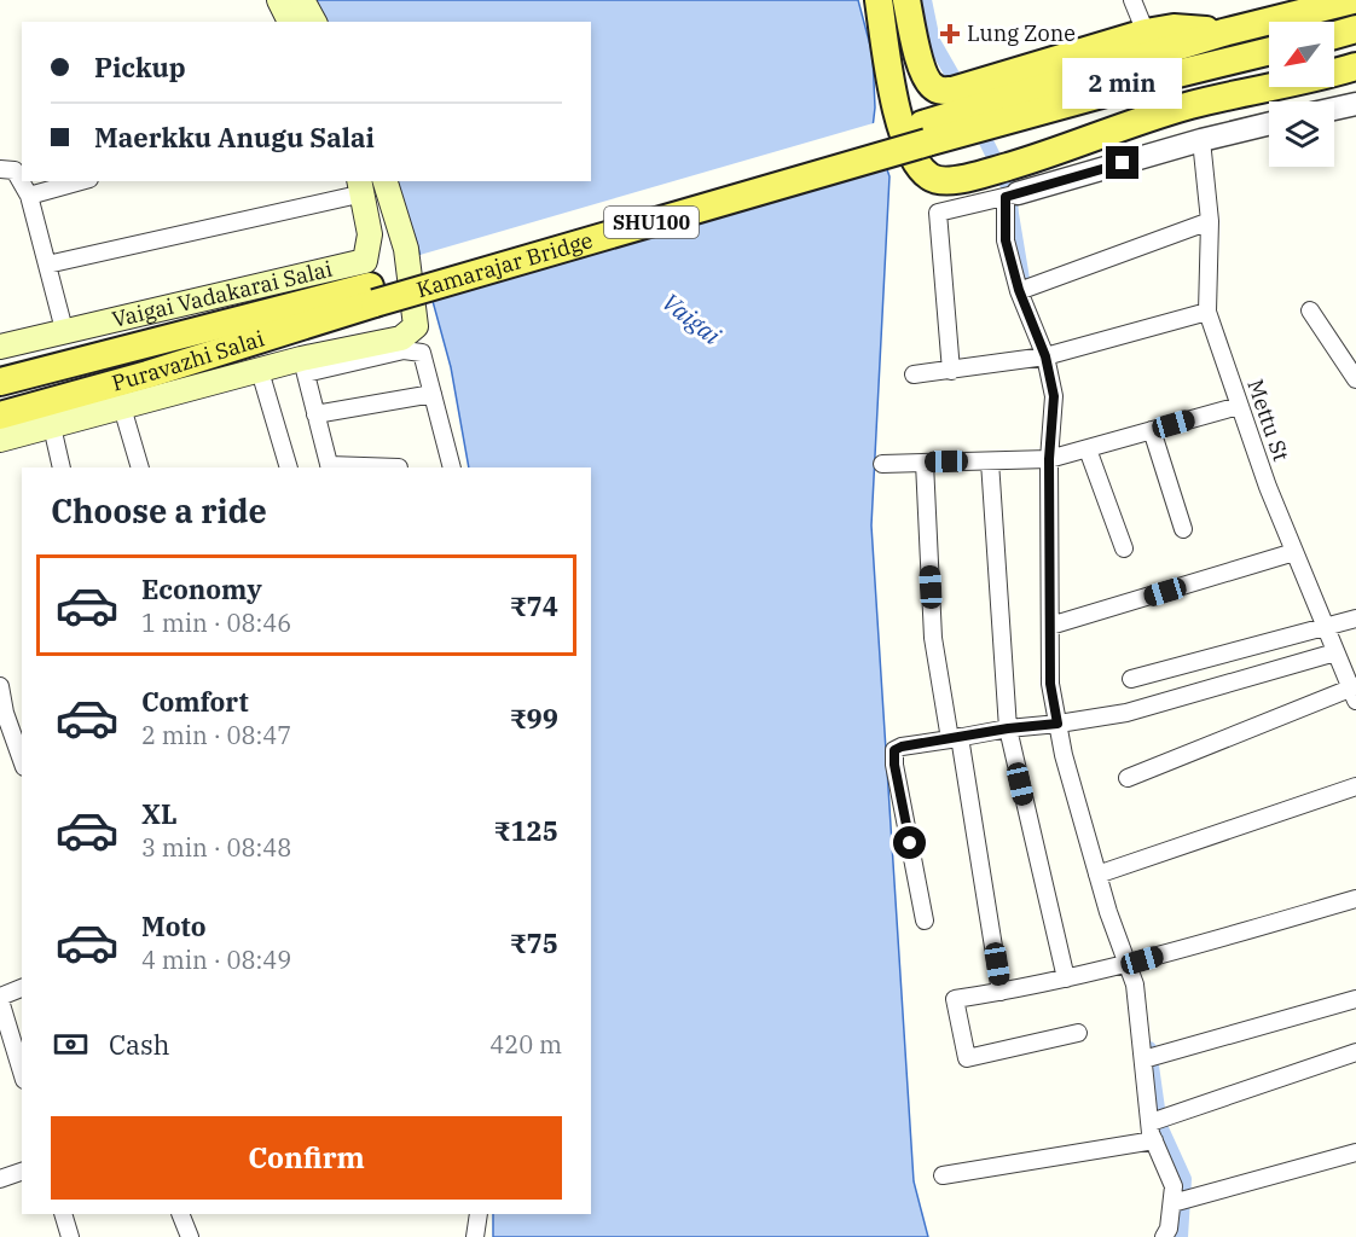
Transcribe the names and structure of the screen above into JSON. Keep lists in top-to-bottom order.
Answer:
{
  "streets": {
    "main road": [
      "SHU100",
      "Kamarajar Bridge",
      "Vaigai Vadakarai Salai",
      "Puravazhi Salai"
    ],
    "street": ["Mettu St"]
  },
  "crossings": [
    ["SHU100", "Kamarajar Bridge"],
    ["Kamarajar Bridge", "Puravazhi Salai"]
  ],
  "water": ["Vaigai"],
  "places": {
    "health": ["Lung Zone"]
  },
  "north": "bottom left",
  "page": {
    "banner": ["Pickup", "Maerkku Anugu Salai"],
    "bubble": "2 min",
    "heading": "Choose a ride",
    "list": [
      {
        "name": "Economy",
        "note": "1 min · 08:46",
        "value": "₹74"
      },
      {
        "name": "Comfort",
        "note": "2 min · 08:47",
        "value": "₹99"
      },
      {
        "name": "XL",
        "note": "3 min · 08:48",
        "value": "₹125"
      },
      {
        "name": "Moto",
        "note": "4 min · 08:49",
        "value": "₹75"
      }
    ],
    "pay": ["Cash", "420 m"],
    "buttons": "Confirm"
  }
}
